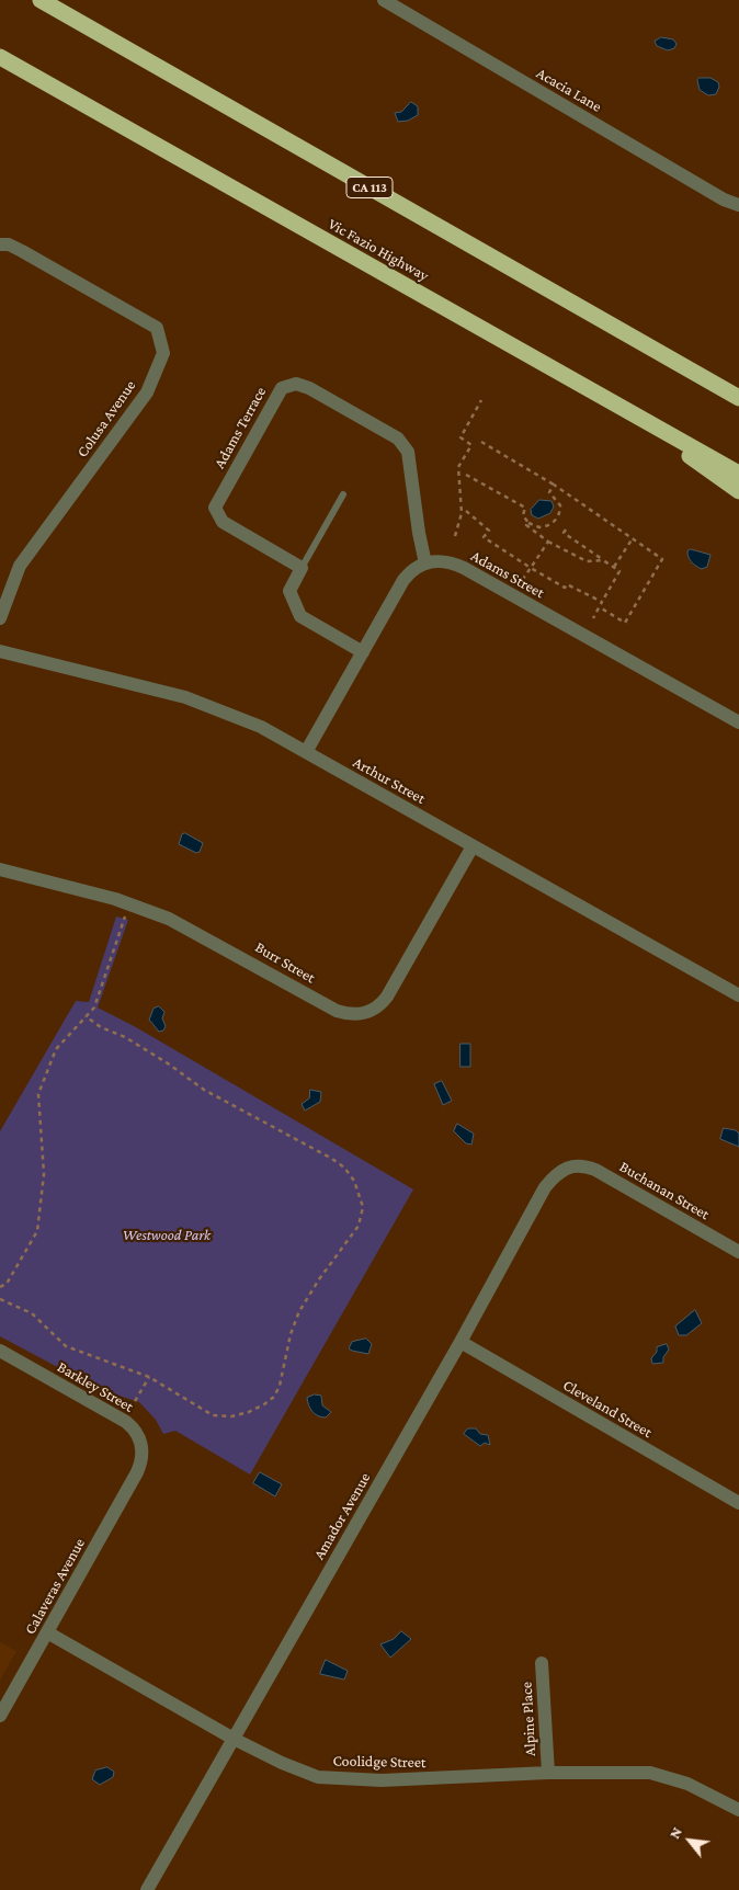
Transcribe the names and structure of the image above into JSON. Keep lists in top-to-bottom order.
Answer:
{
  "streets": {
    "highway": ["CA 113", "Vic Fazio Highway"],
    "street": [
      "Acacia Lane",
      "Colusa Avenue",
      "Adams Terrace",
      "Adams Street",
      "Arthur Street",
      "Burr Street",
      "Buchanan Street",
      "Barkley Street",
      "Cleveland Street",
      "Amador Avenue",
      "Calaveras Avenue",
      "Alpine Place",
      "Coolidge Street"
    ]
  },
  "crossings": [
    ["Adams Terrace", "Adams Street"],
    ["Arthur Street", "Burr Street"],
    ["Buchanan Street", "Amador Avenue"],
    ["Barkley Street", "Calaveras Avenue"],
    ["Cleveland Street", "Amador Avenue"],
    ["Amador Avenue", "Coolidge Street"],
    ["Calaveras Avenue", "Coolidge Street"],
    ["Alpine Place", "Coolidge Street"]
  ],
  "parks": ["Westwood Park"],
  "north": "top left"
}
